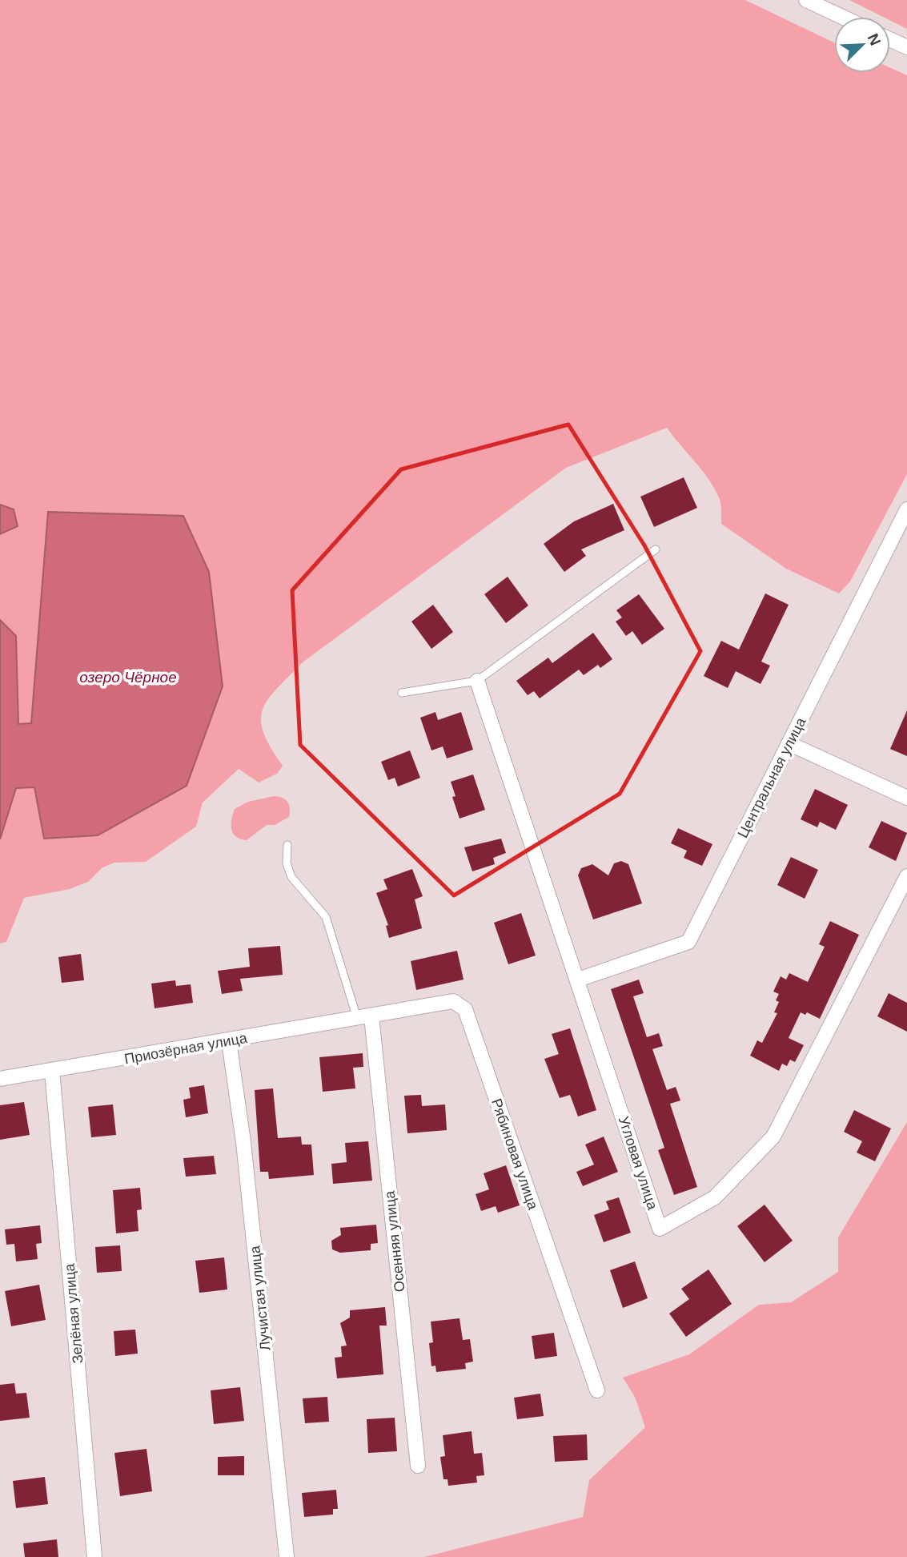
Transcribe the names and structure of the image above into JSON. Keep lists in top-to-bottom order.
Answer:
{
  "streets": {
    "street": [
      "Центральная улица",
      "Приозёрная улица",
      "Рябиновая улица",
      "Угловая улица",
      "Осенняя улица",
      "Лучистая улица",
      "Зелёная улица"
    ]
  },
  "crossings": [
    ["Центральная улица", "Угловая улица"],
    ["Приозёрная улица", "Рябиновая улица"],
    ["Приозёрная улица", "Осенняя улица"],
    ["Приозёрная улица", "Лучистая улица"],
    ["Приозёрная улица", "Зелёная улица"],
    ["Рябиновая улица", "Осенняя улица"]
  ],
  "water": ["озеро Чёрное"],
  "north": "top right"
}
